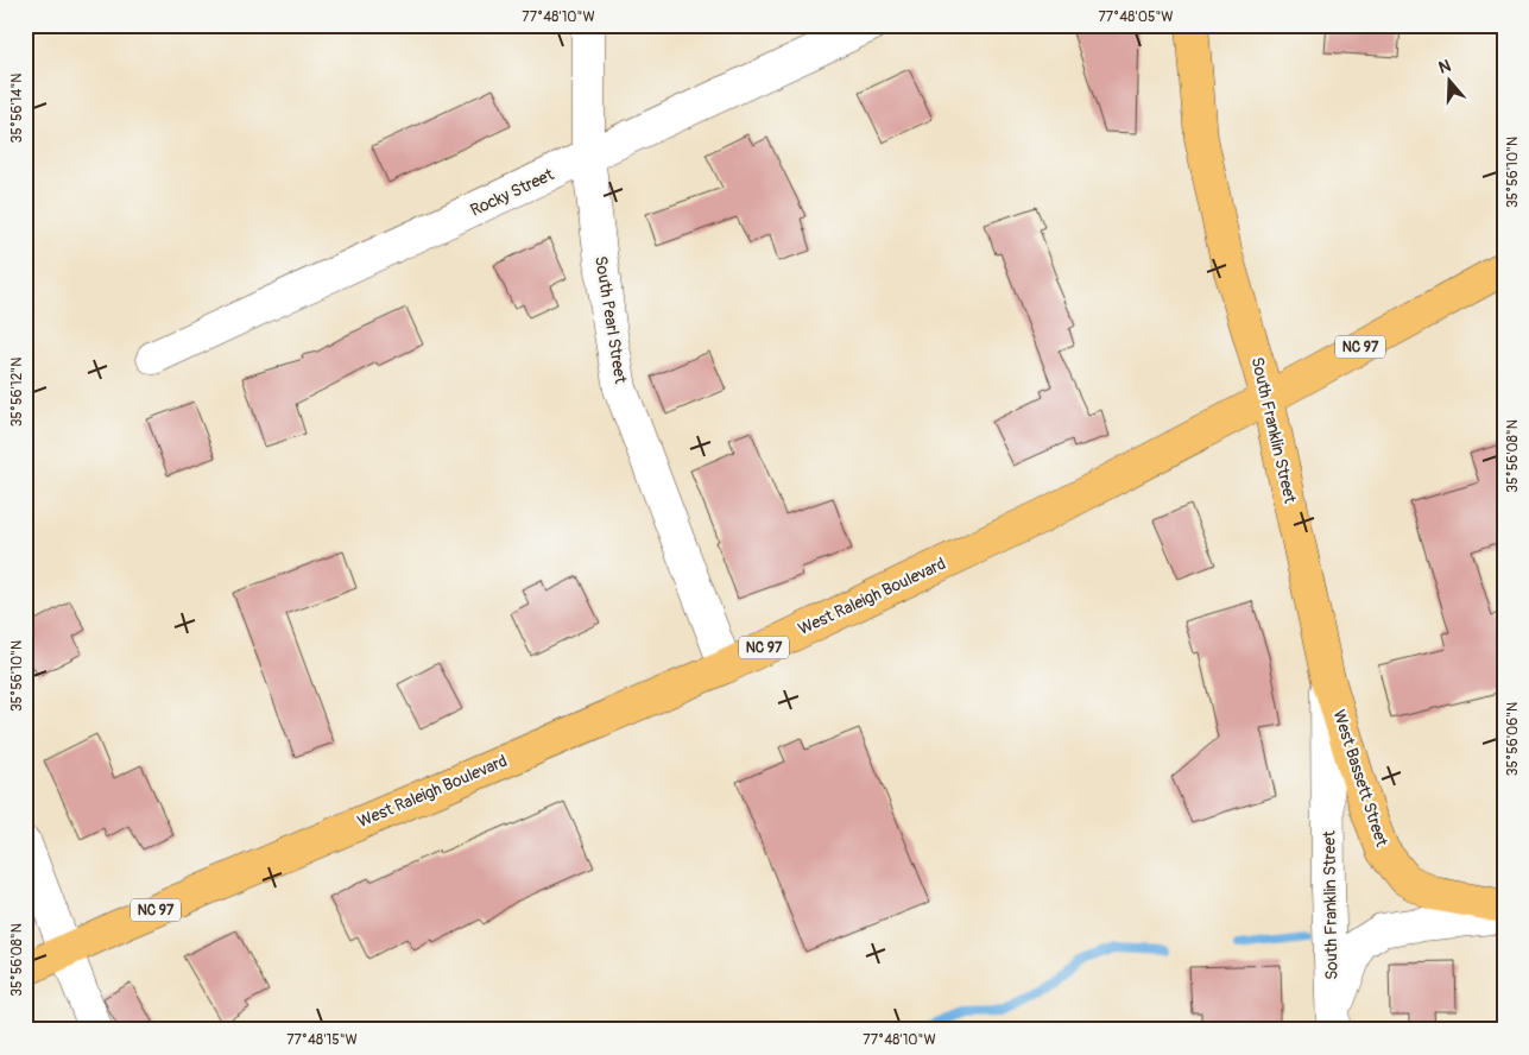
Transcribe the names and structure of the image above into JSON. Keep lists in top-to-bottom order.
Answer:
{
  "streets": {
    "main road": [
      "NC 97",
      "South Franklin Street",
      "West Raleigh Boulevard",
      "West Bassett Street"
    ],
    "street": ["Rocky Street", "South Pearl Street"]
  },
  "crossings": [
    ["Rocky Street", "South Pearl Street"],
    ["South Pearl Street", "West Raleigh Boulevard"],
    ["South Franklin Street", "West Raleigh Boulevard"],
    ["South Franklin Street", "West Bassett Street"]
  ],
  "north": "top",
  "coordinates": [
    "77°48'10\"W",
    "77°48'05\"W",
    "35°56'14\"N",
    "35°56'10\"N",
    "35°56'12\"N",
    "35°56'08\"N",
    "35°56'06\"N",
    "77°48'15\"W"
  ]
}
